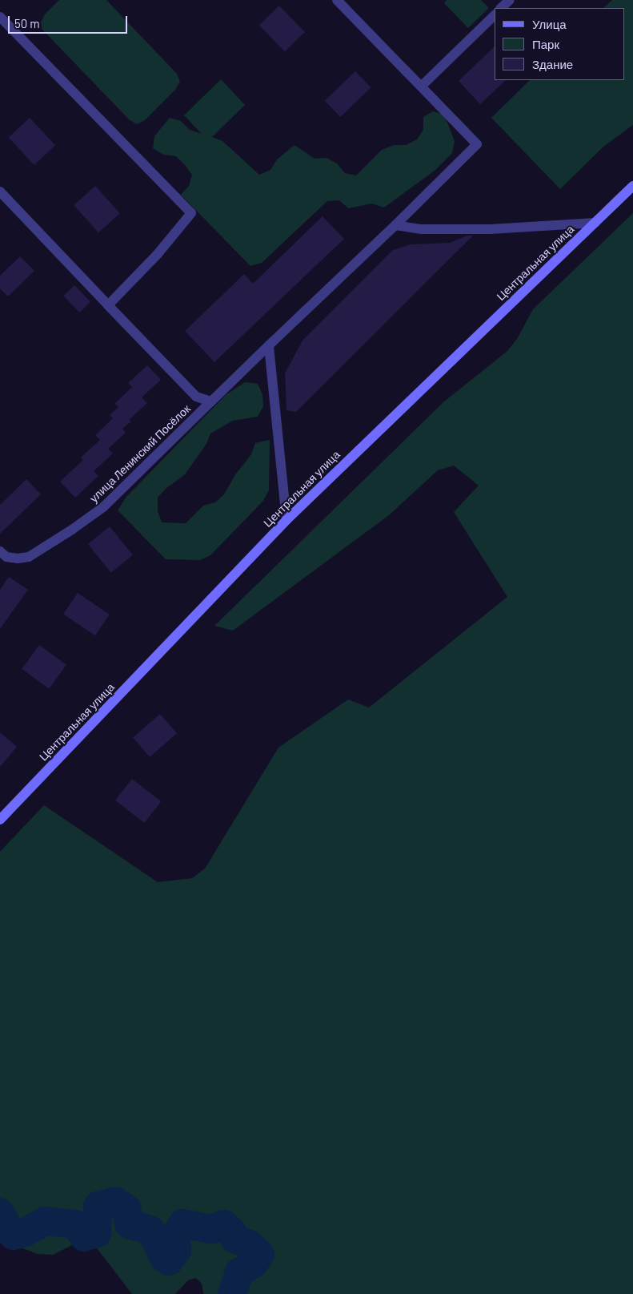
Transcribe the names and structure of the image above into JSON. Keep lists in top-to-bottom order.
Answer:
{
  "streets": {
    "main road": ["Центральная улица"],
    "street": ["улица Ленинский Посёлок"]
  },
  "legend": ["Улица", "Парк", "Здание"],
  "scale_bar": "50 m"
}
